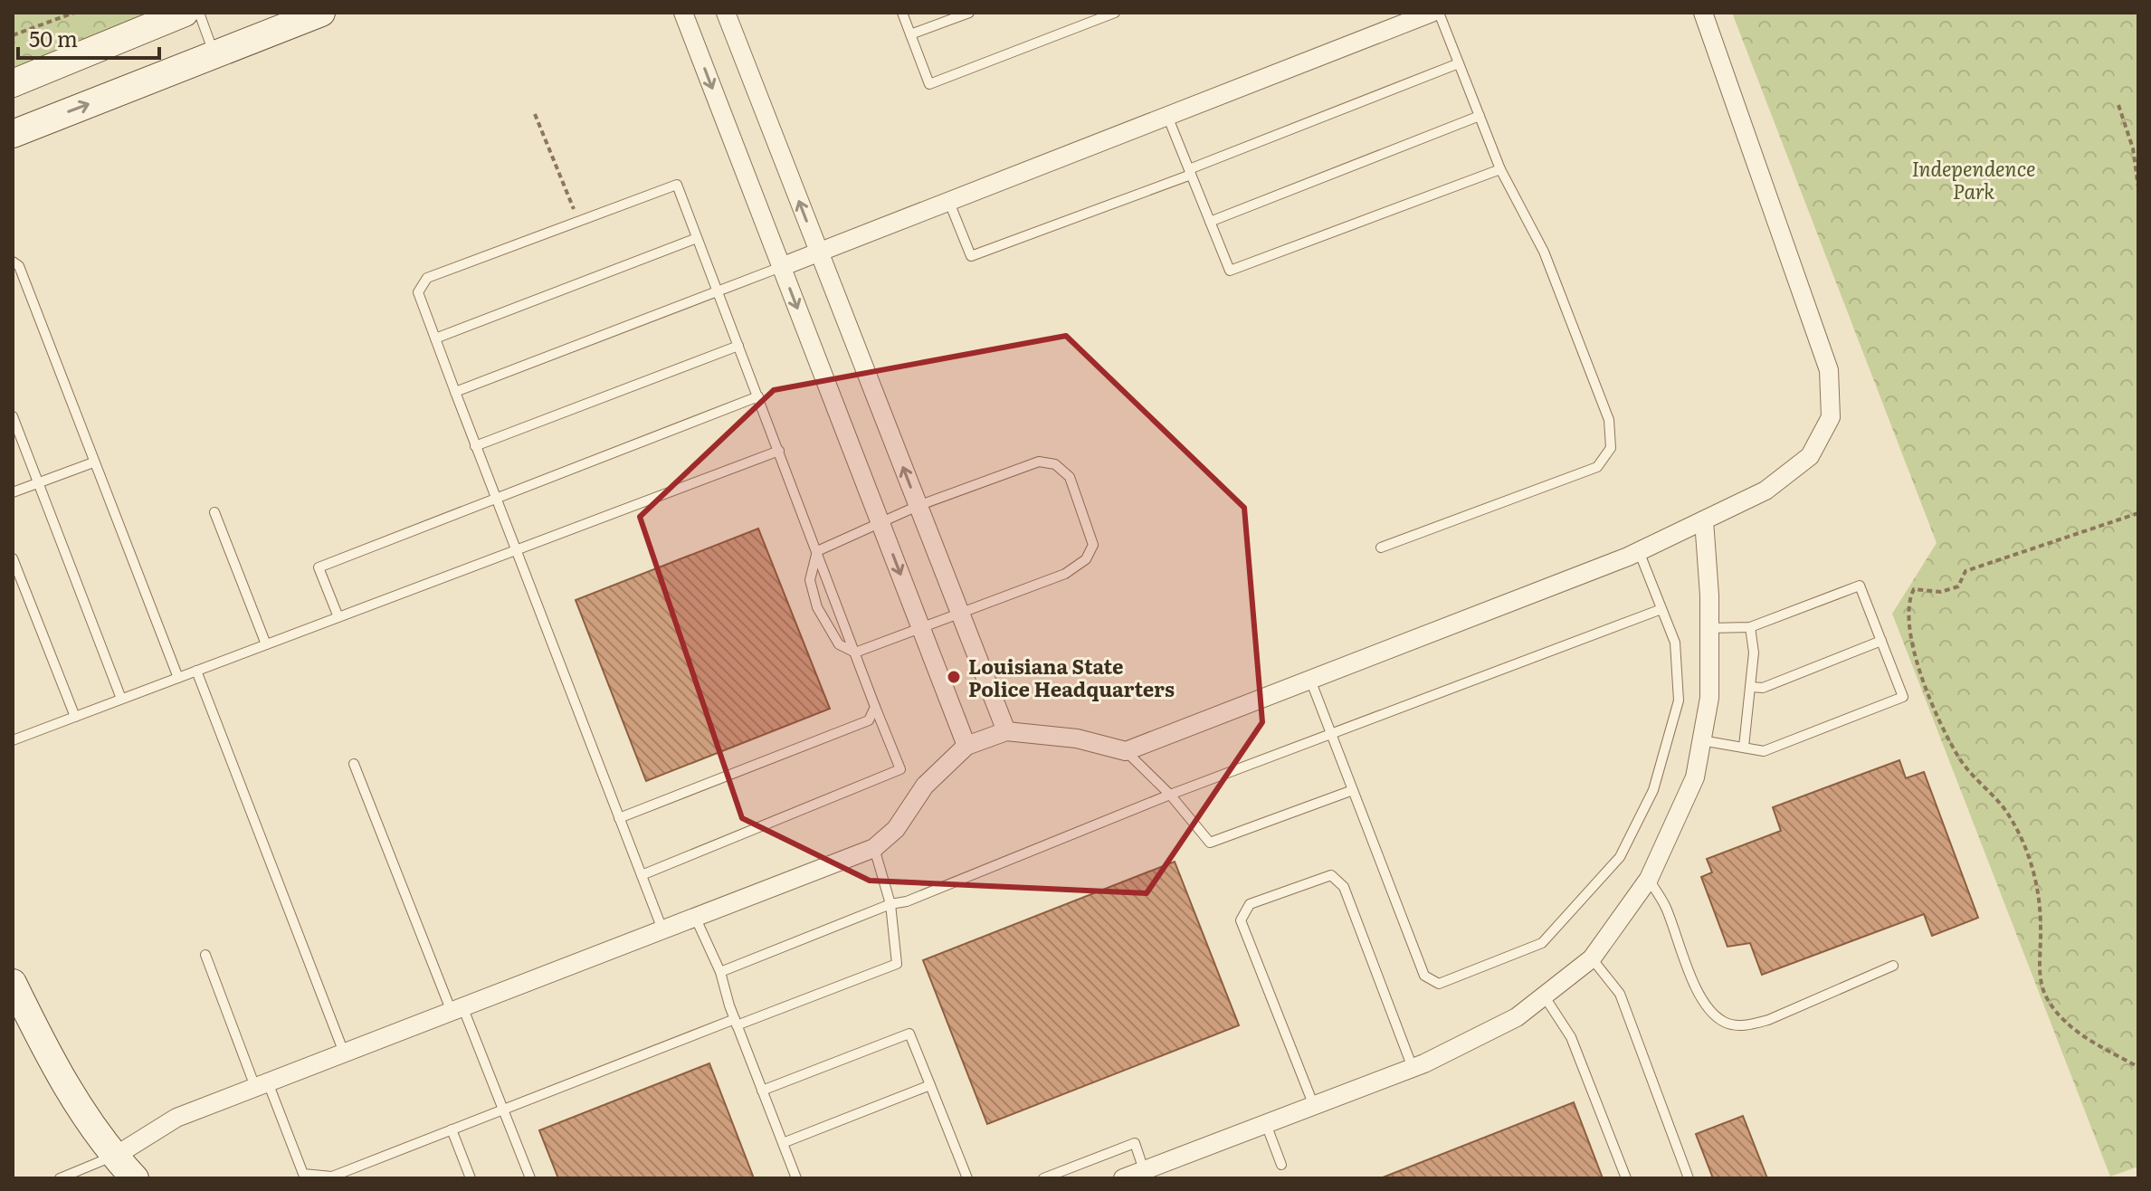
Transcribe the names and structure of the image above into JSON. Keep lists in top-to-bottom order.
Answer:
{
  "parks": ["Independence Park"],
  "places": ["Louisiana State Police Headquarters"],
  "scale_bar": "50 m"
}
